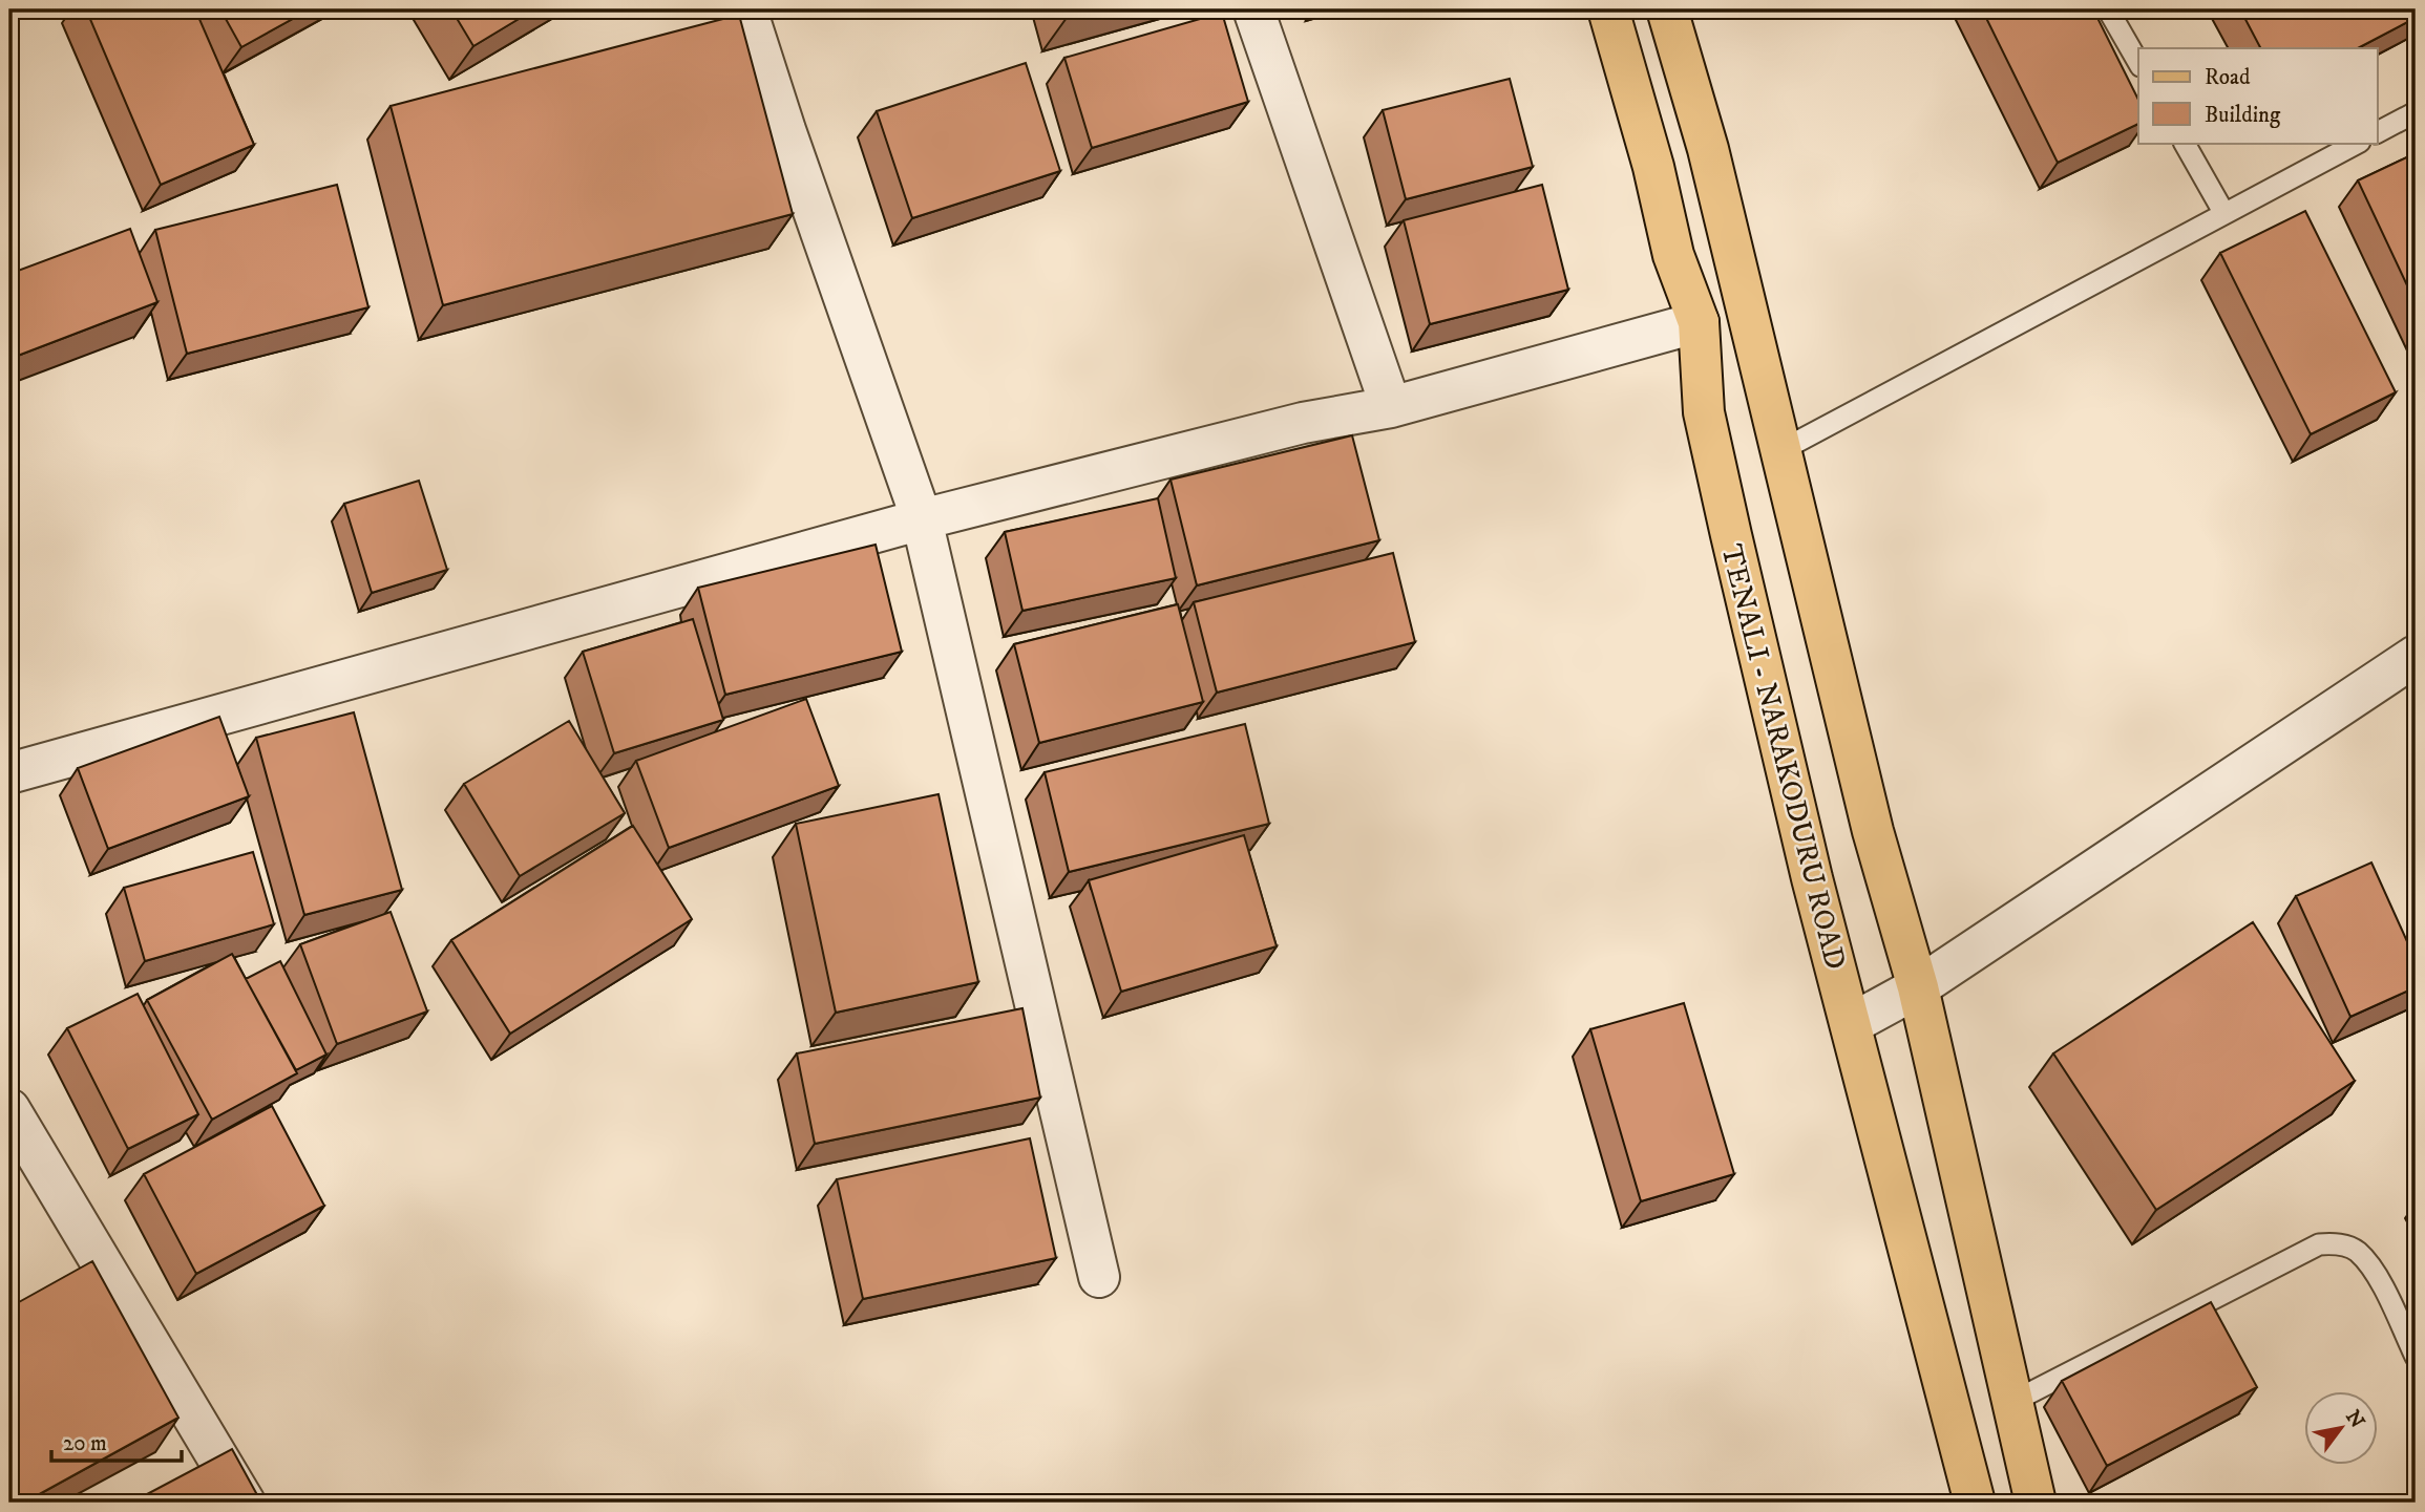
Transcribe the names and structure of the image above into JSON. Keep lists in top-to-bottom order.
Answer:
{
  "streets": {
    "main road": ["TENALI - NARAKODURU ROAD"]
  },
  "legend": ["Road", "Building"],
  "scale_bar": "20 m",
  "north": "top right"
}
